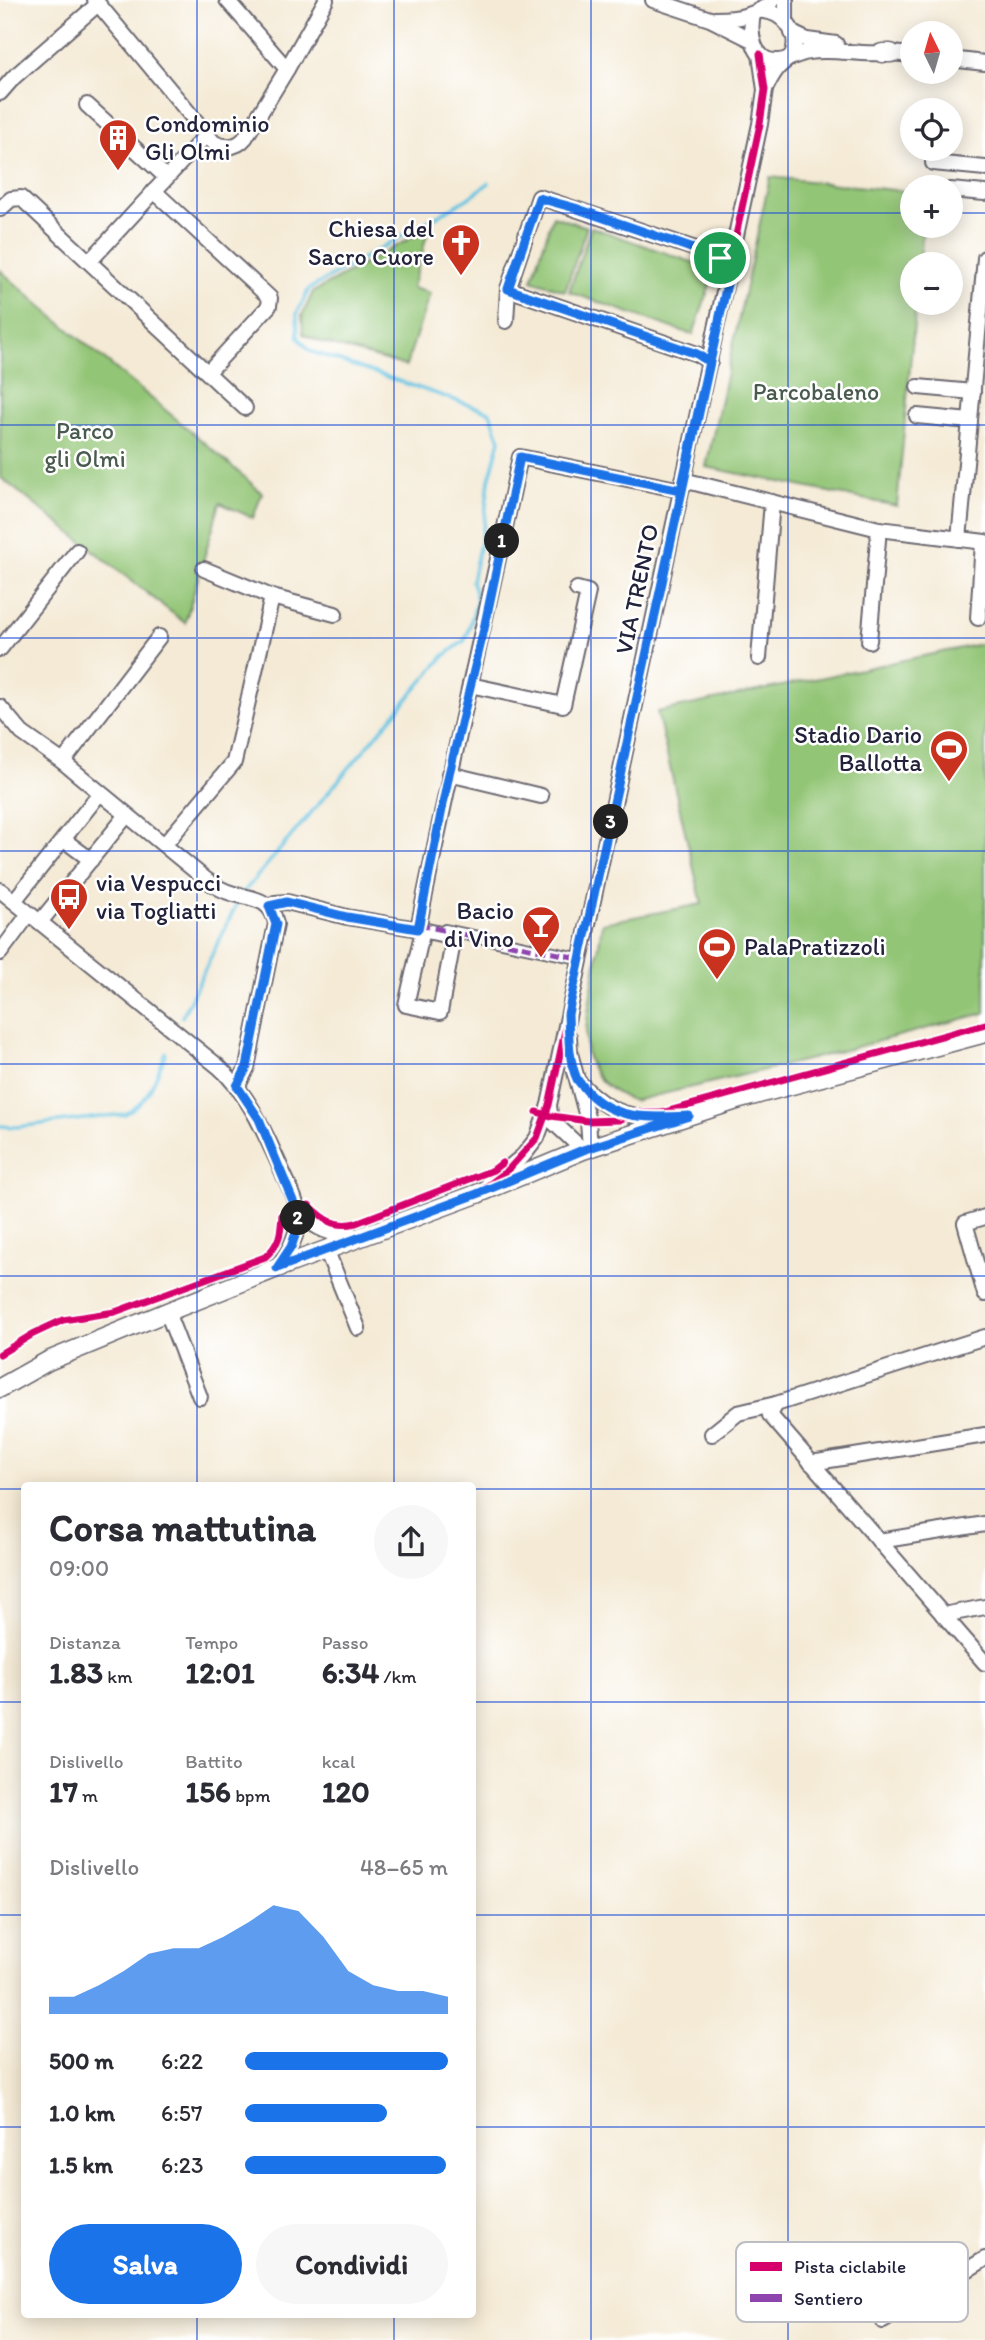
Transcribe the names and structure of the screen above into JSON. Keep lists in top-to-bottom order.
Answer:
{
  "streets": {
    "street": ["VIA TRENTO"]
  },
  "parks": ["Parcobaleno", "Parco gli Olmi"],
  "places": {
    "building": ["Condominio Gli Olmi"],
    "church": ["Chiesa del Sacro Cuore"],
    "sports": ["Stadio Dario Ballotta", "PalaPratizzoli"],
    "bus stop": ["via Vespucci via Togliatti"],
    "bar": ["Bacio di Vino"]
  },
  "legend": ["Pista ciclabile", "Sentiero"],
  "north": "top",
  "page": {
    "map_buttons": ["+", "−"],
    "pins": ["1", "3", "2"],
    "heading": ["Corsa mattutina", "09:00"],
    "stats": [
      ["Distanza", "1.83 km"],
      ["Tempo", "12:01"],
      ["Passo", "6:34 /km"],
      ["Dislivello", "17 m"],
      ["Battito", "156 bpm"],
      ["kcal", "120"]
    ],
    "chart": ["Dislivello", "48–65 m"],
    "list": [
      {
        "name": "500 m",
        "note": "6:22"
      },
      {
        "name": "1.0 km",
        "note": "6:57"
      },
      {
        "name": "1.5 km",
        "note": "6:23"
      }
    ],
    "buttons": ["Salva", "Condividi"]
  }
}
